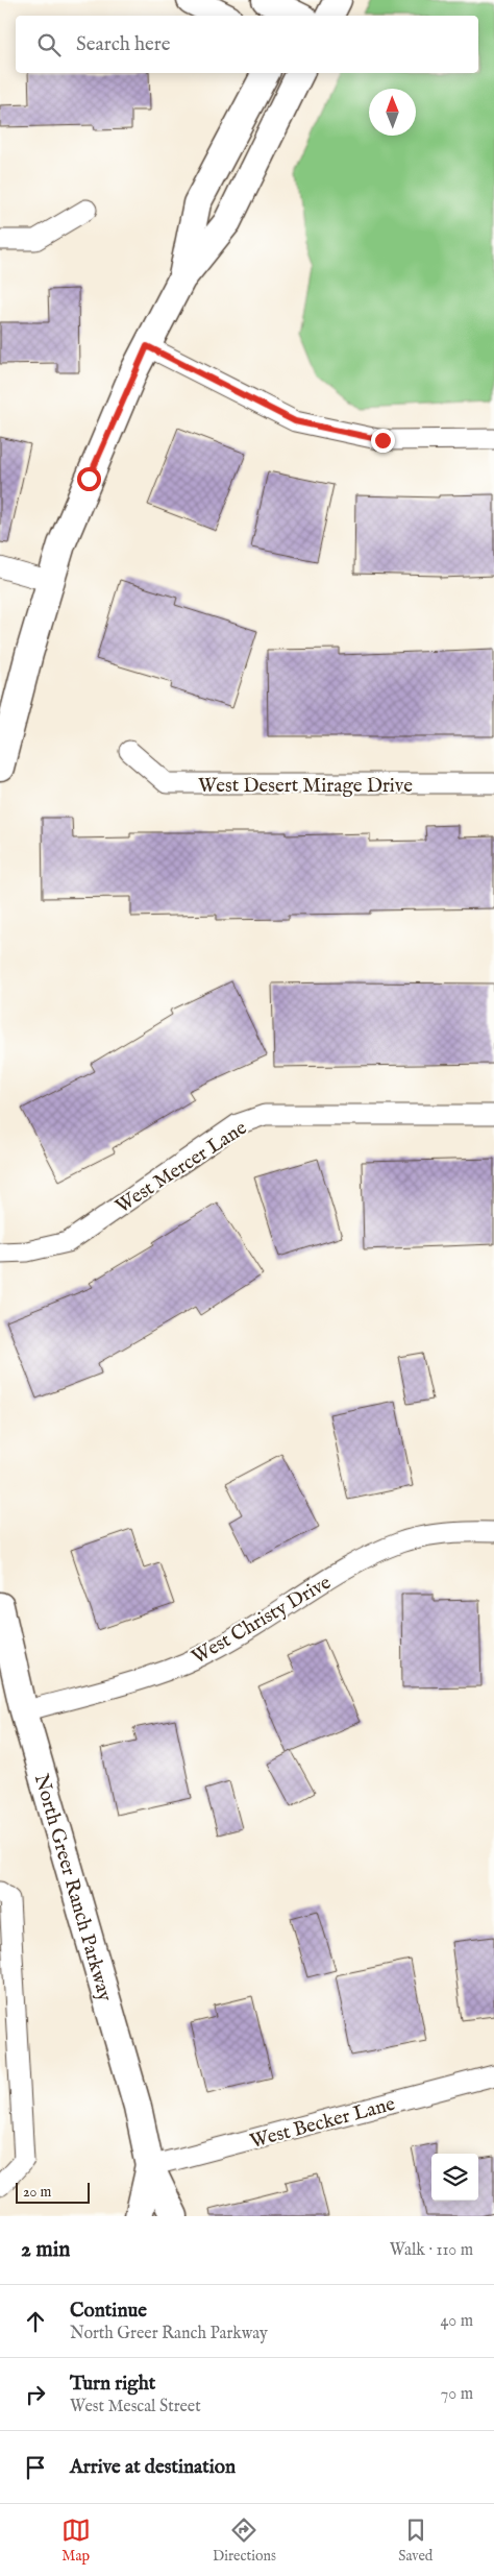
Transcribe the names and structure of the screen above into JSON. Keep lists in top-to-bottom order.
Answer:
{
  "streets": {
    "street": [
      "West Desert Mirage Drive",
      "West Mercer Lane",
      "West Christy Drive",
      "North Greer Ranch Parkway",
      "West Becker Lane"
    ]
  },
  "crossings": [
    ["West Christy Drive", "North Greer Ranch Parkway"],
    ["North Greer Ranch Parkway", "West Becker Lane"]
  ],
  "scale_bar": "20 m",
  "north": "top",
  "page": {
    "search": "Search here",
    "scale": "20 m",
    "heading": ["2 min", "Walk · 110 m"],
    "list": [
      ["Continue", "North Greer Ranch Parkway", "40 m"],
      ["Turn right", "West Mescal Street", "70 m"],
      "Arrive at destination"
    ],
    "nav": ["Map", "Directions", "Saved"]
  }
}
